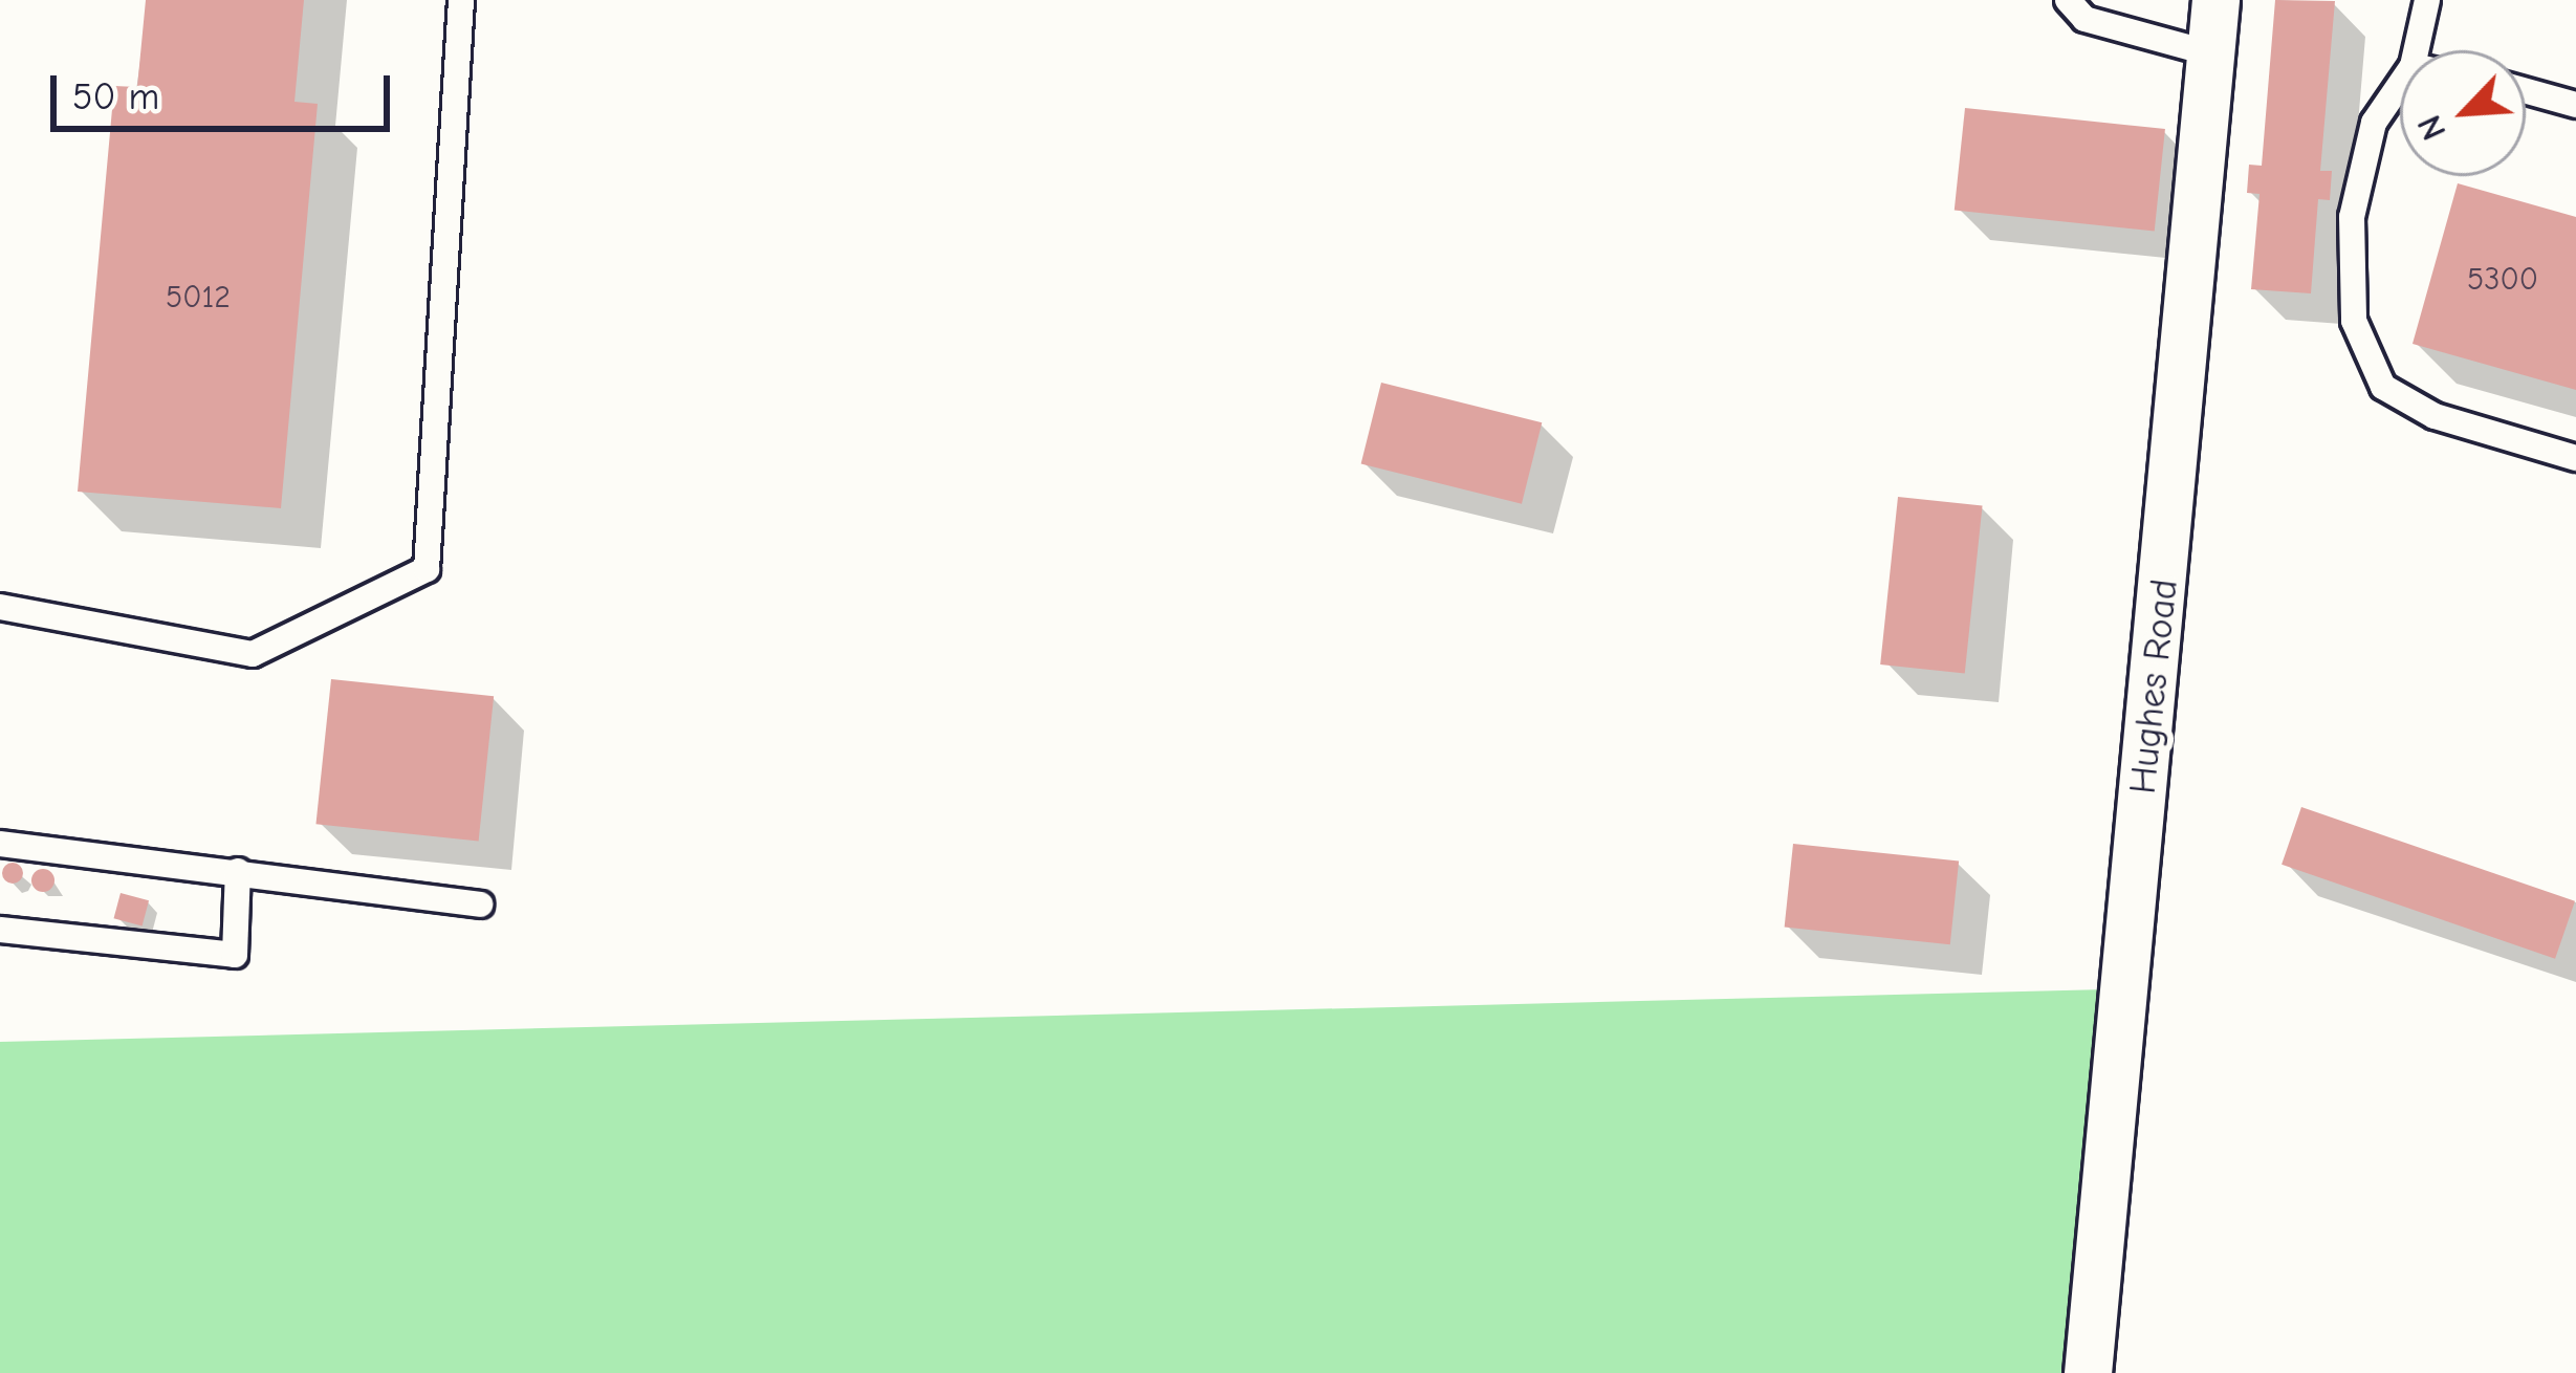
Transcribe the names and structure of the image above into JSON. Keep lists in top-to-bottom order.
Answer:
{
  "streets": {
    "street": ["Hughes Road"]
  },
  "house_numbers": ["5300", "5012"],
  "scale_bar": "50 m",
  "north": "bottom left"
}
